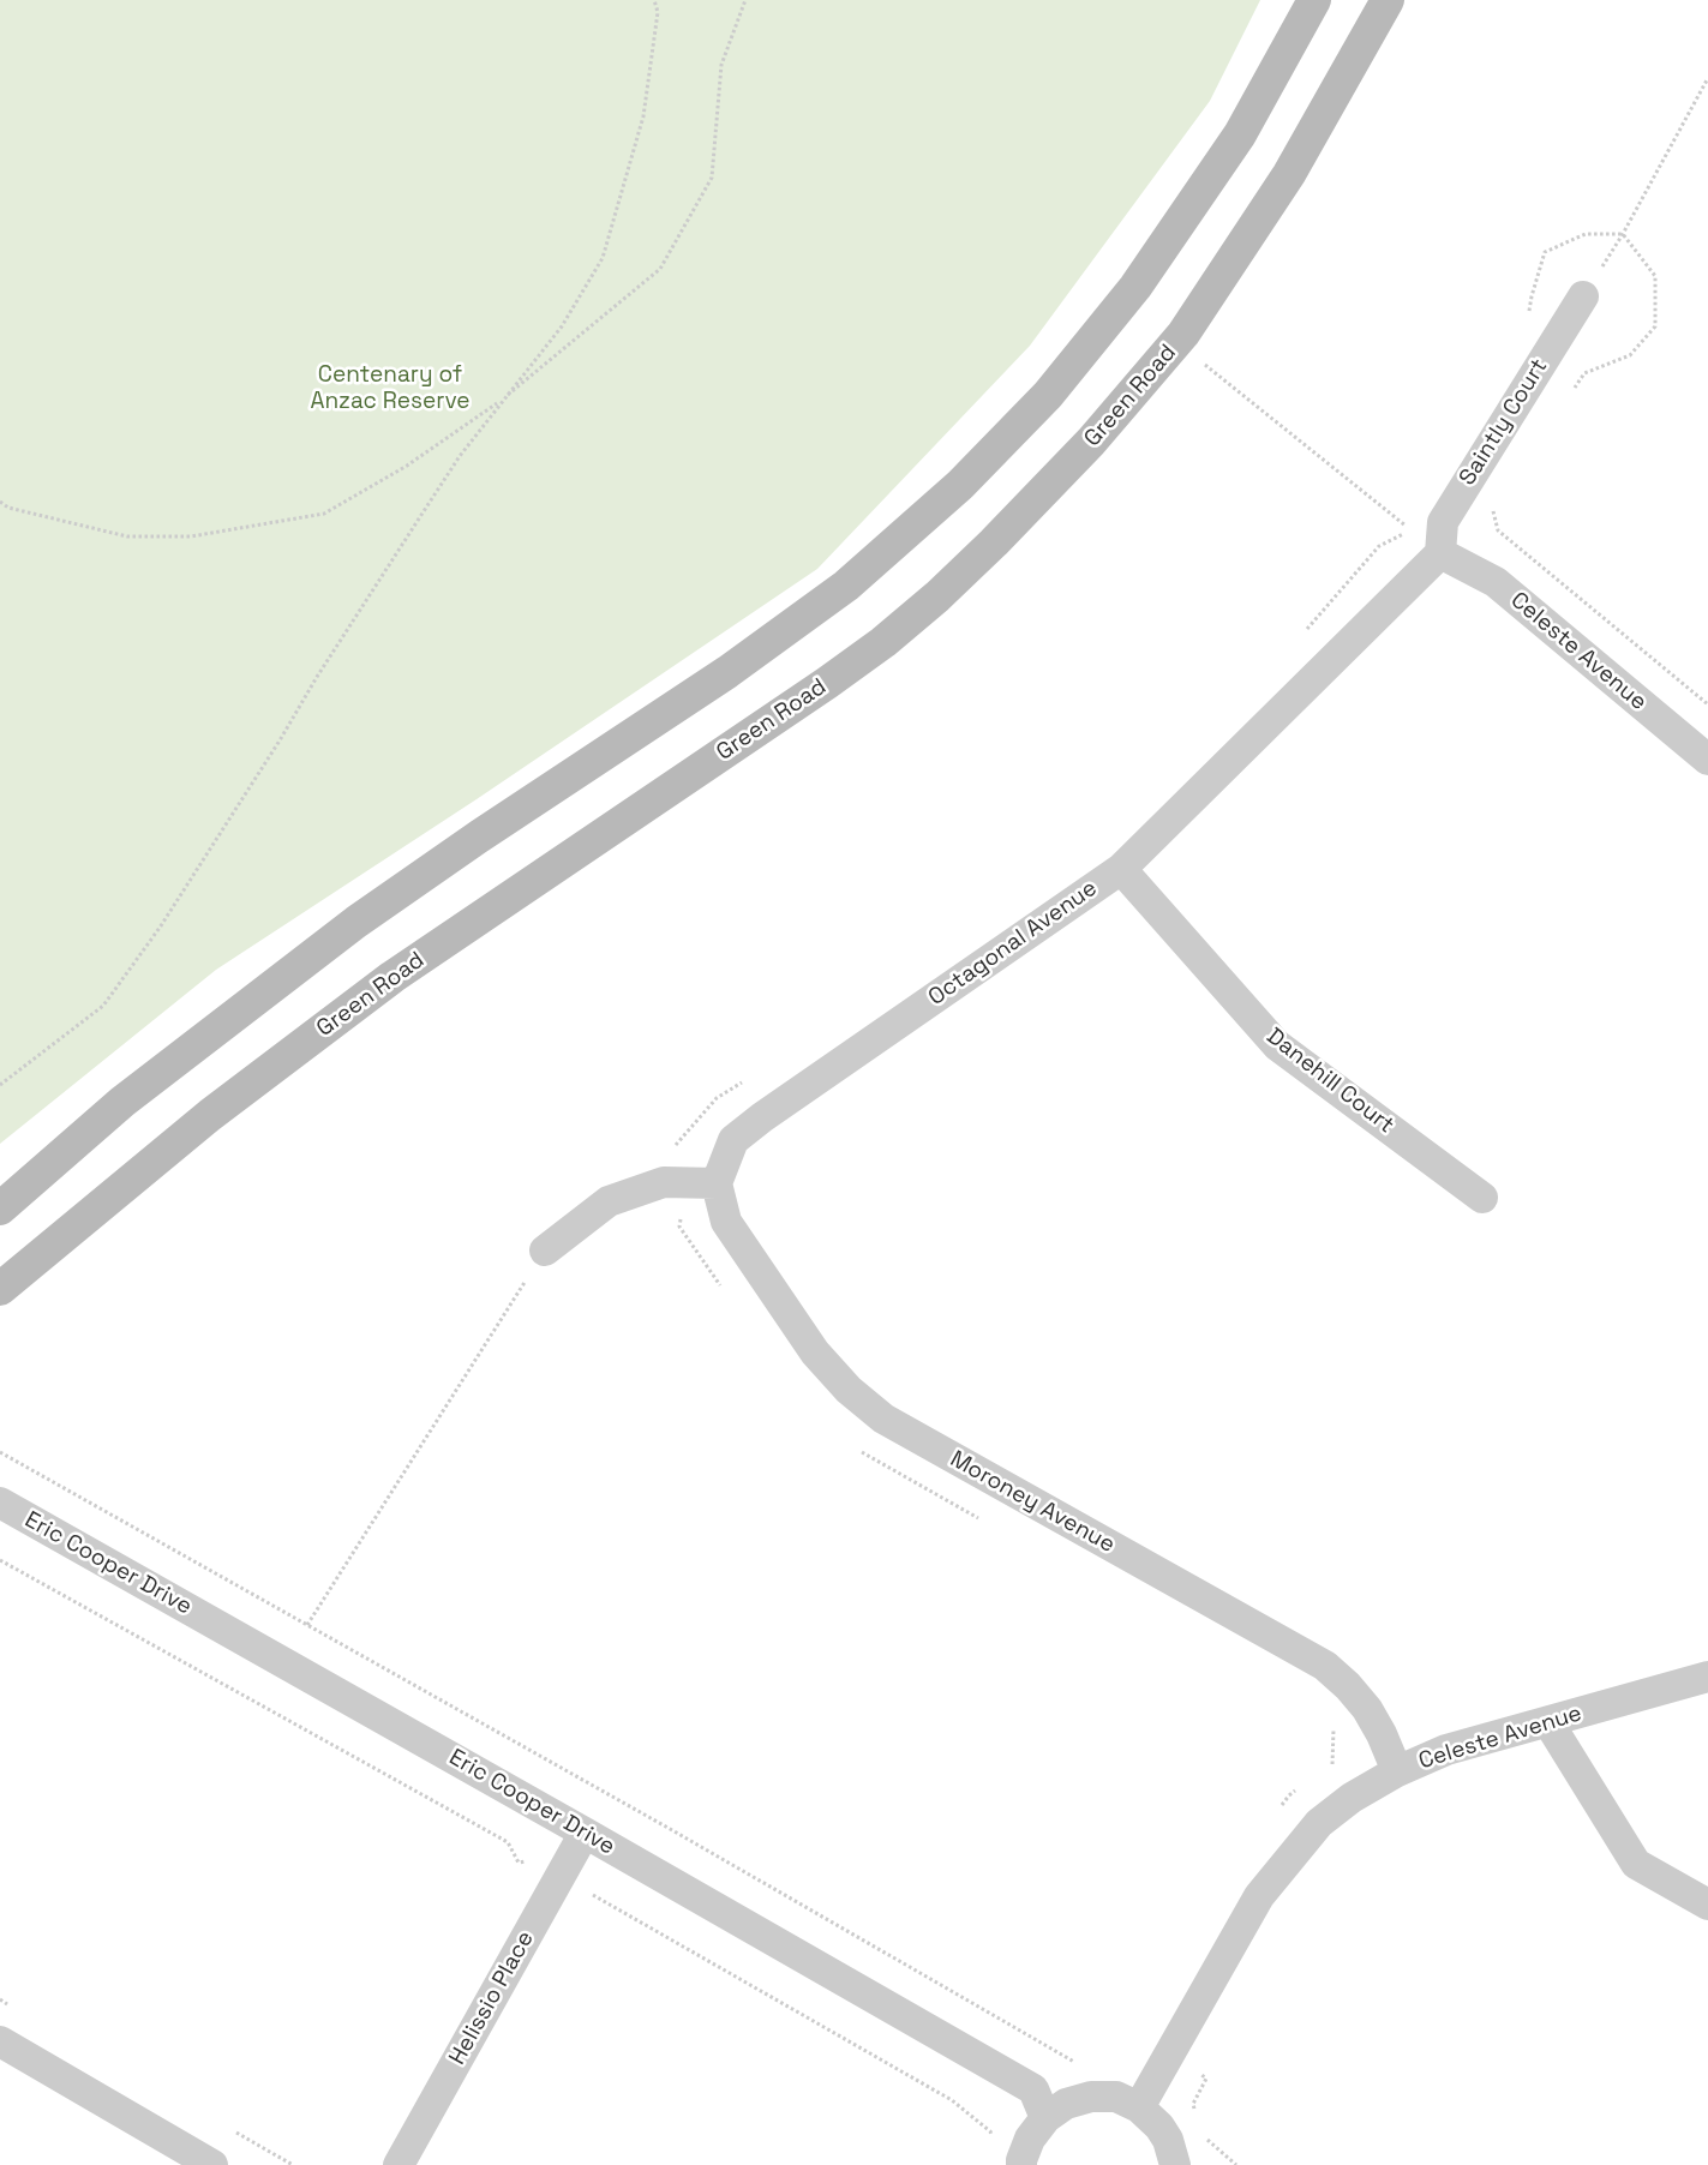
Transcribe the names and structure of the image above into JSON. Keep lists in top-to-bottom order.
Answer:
{
  "streets": {
    "main road": ["Green Road"],
    "street": [
      "Saintly Court",
      "Celeste Avenue",
      "Octagonal Avenue",
      "Danehill Court",
      "Moroney Avenue",
      "Eric Cooper Drive",
      "Helissio Place"
    ]
  },
  "crossings": [
    ["Saintly Court", "Celeste Avenue"],
    ["Saintly Court", "Octagonal Avenue"],
    ["Celeste Avenue", "Octagonal Avenue"],
    ["Celeste Avenue", "Moroney Avenue"],
    ["Octagonal Avenue", "Danehill Court"],
    ["Octagonal Avenue", "Moroney Avenue"],
    ["Eric Cooper Drive", "Helissio Place"]
  ],
  "parks": ["Centenary of Anzac Reserve"]
}
